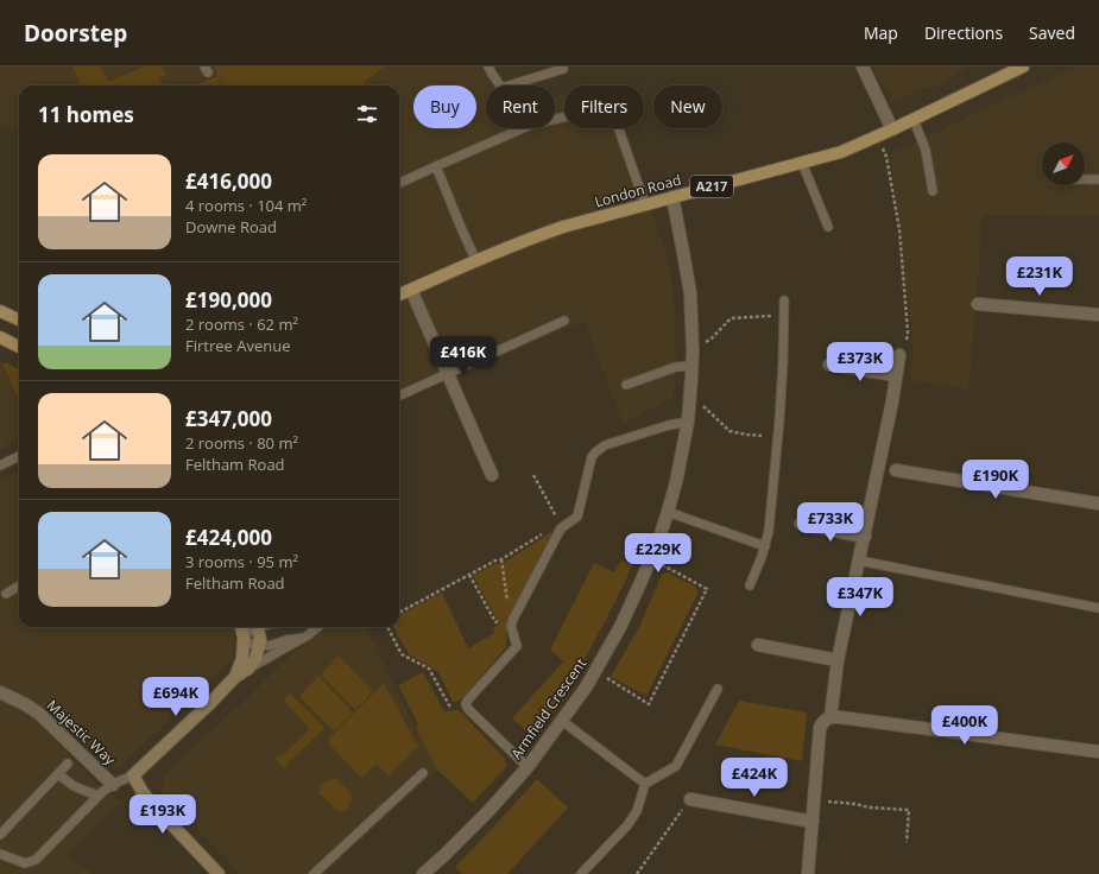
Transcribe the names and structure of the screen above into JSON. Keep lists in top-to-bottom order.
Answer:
{
  "streets": {
    "main road": ["A217", "London Road"],
    "street": ["Armfield Crescent", "Majestic Way"]
  },
  "crossings": [
    ["London Road", "Armfield Crescent"]
  ],
  "north": "top right",
  "page": {
    "header": "Doorstep",
    "nav": ["Map", "Directions", "Saved"],
    "chip": [
      "Buy",
      "Rent",
      "Filters",
      "New"
    ],
    "heading": "11 homes",
    "list": [
      {
        "name": "£416,000",
        "note": "4 rooms · 104 m² · Downe Road"
      },
      {
        "name": "£190,000",
        "note": "2 rooms · 62 m² · Firtree Avenue"
      },
      {
        "name": "£347,000",
        "note": "2 rooms · 80 m² · Feltham Road"
      },
      {
        "name": "£424,000",
        "note": "3 rooms · 95 m² · Feltham Road"
      }
    ],
    "price": [
      "£231K",
      "£416K",
      "£373K",
      "£190K",
      "£733K",
      "£229K",
      "£347K",
      "£694K",
      "£400K",
      "£424K",
      "£193K"
    ]
  }
}
